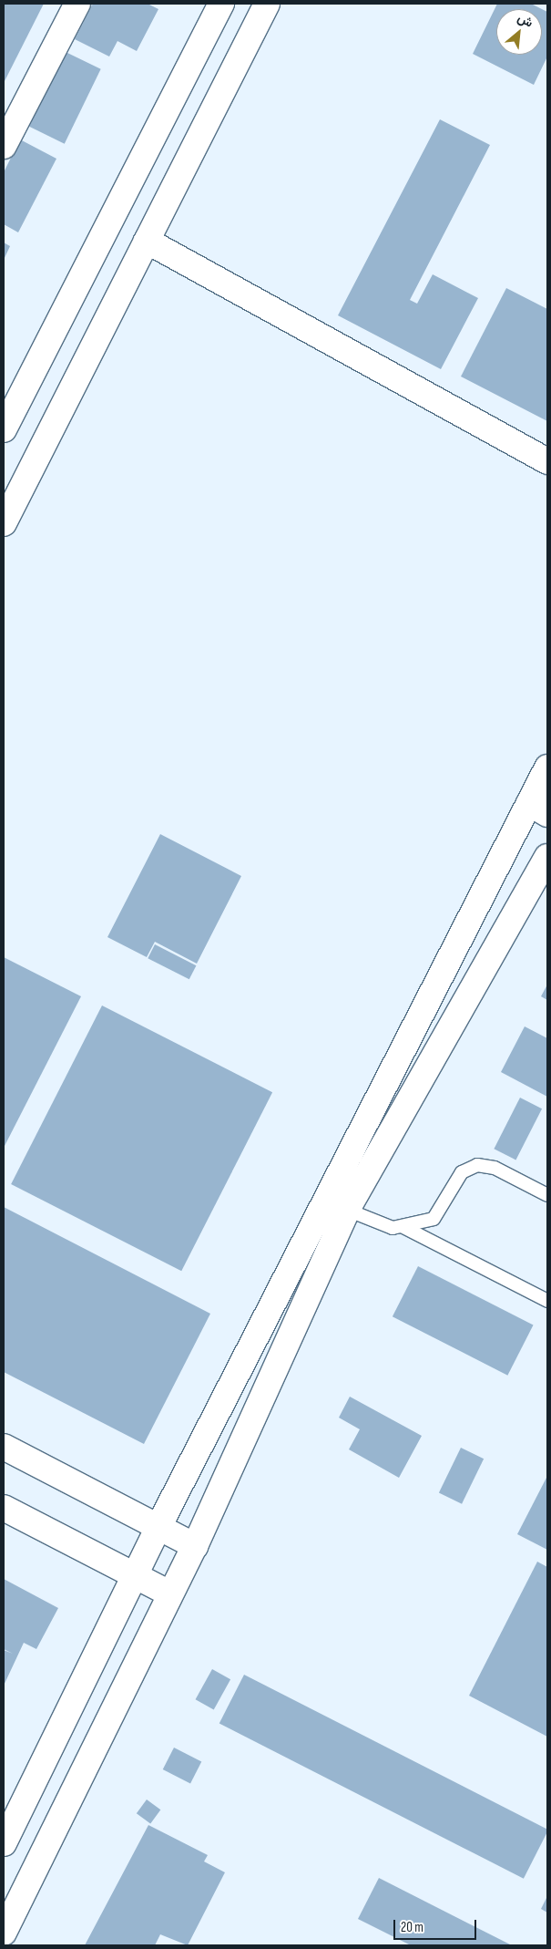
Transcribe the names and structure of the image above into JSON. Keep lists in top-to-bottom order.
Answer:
{
  "scale_bar": "20 m",
  "north": "top right"
}
